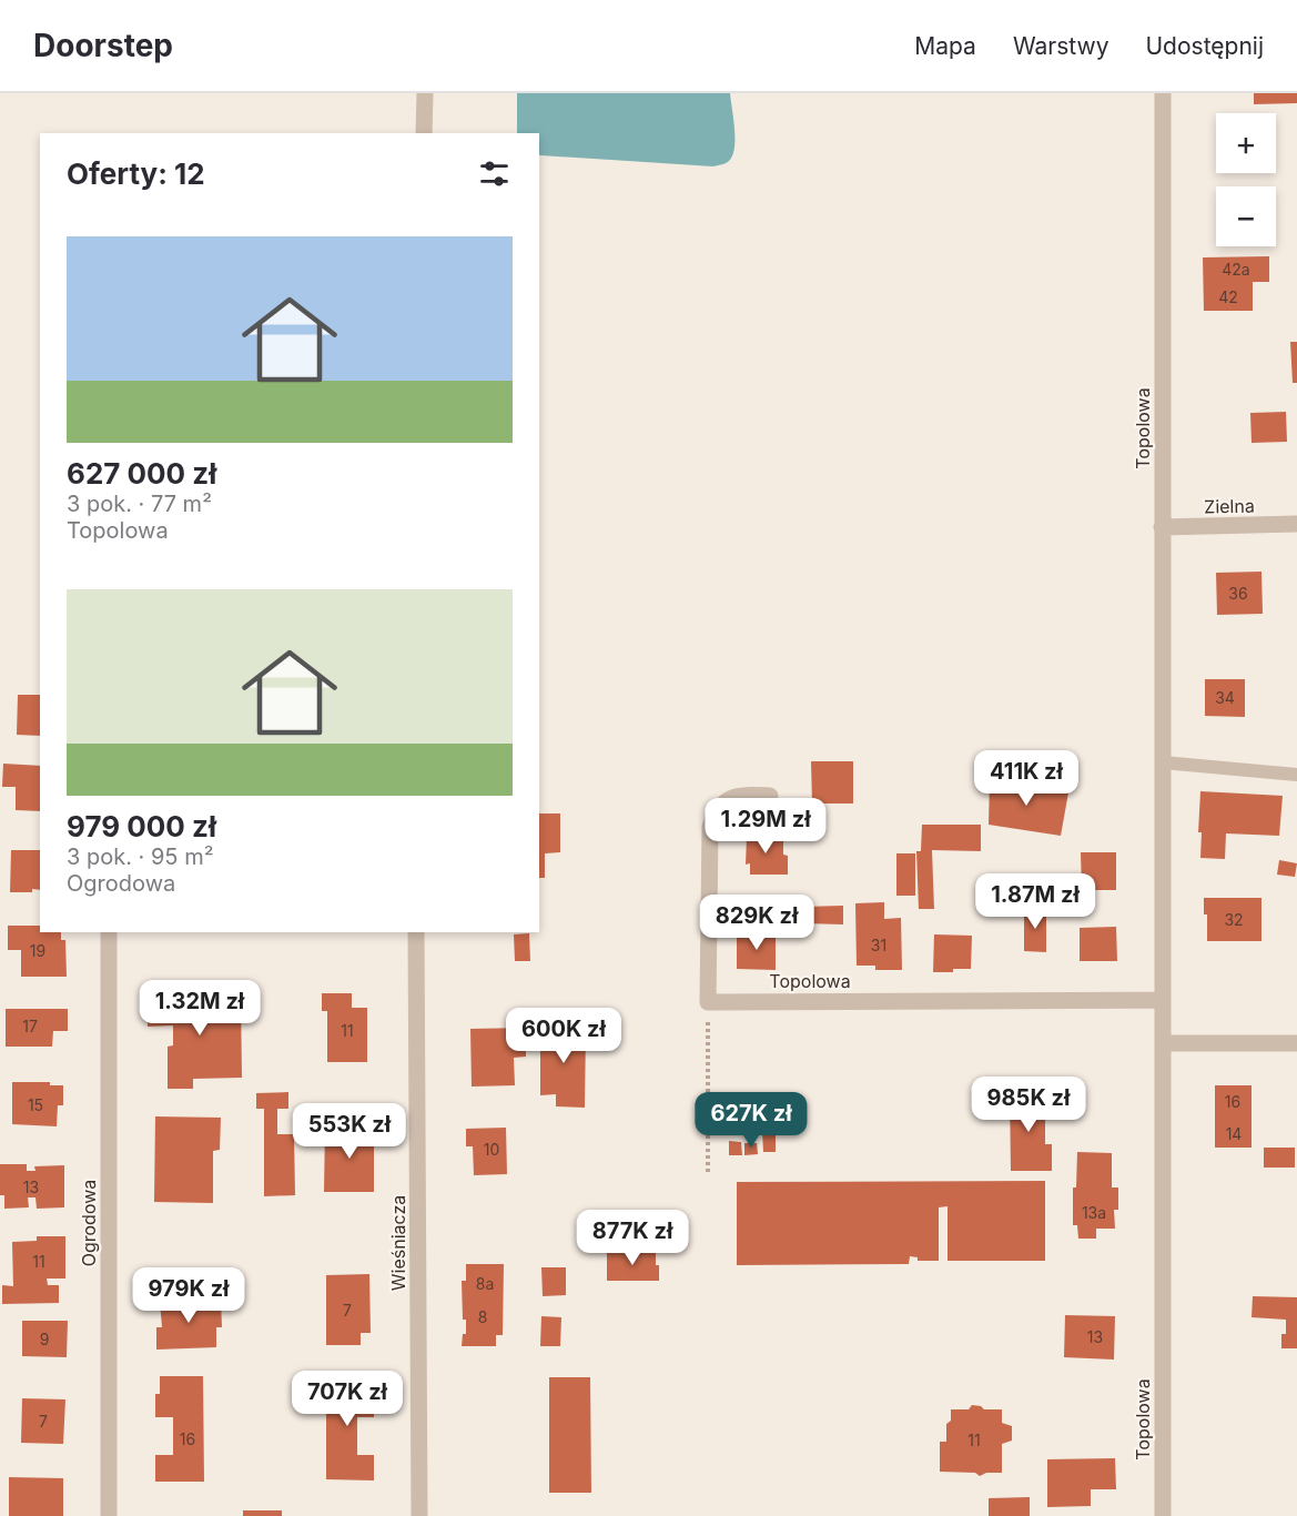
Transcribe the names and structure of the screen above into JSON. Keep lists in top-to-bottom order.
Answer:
{
  "streets": {
    "street": [
      "Topolowa",
      "Zielna",
      "Ogrodowa",
      "Wieśniacza"
    ]
  },
  "crossings": [
    ["Topolowa", "Zielna"]
  ],
  "house_numbers": [
    "42a",
    "42",
    "36",
    "34",
    "32",
    "31",
    "19",
    "17",
    "11",
    "16",
    "15",
    "14",
    "10",
    "13",
    "13a",
    "11",
    "8a",
    "7",
    "8",
    "13",
    "9",
    "7",
    "16",
    "11"
  ],
  "page": {
    "header": "Doorstep",
    "nav": ["Mapa", "Warstwy", "Udostępnij"],
    "map_buttons": ["+", "−"],
    "heading": "Oferty: 12",
    "list": [
      {
        "name": "627 000 zł",
        "note": "3 pok. · 77 m² · Topolowa"
      },
      {
        "name": "979 000 zł",
        "note": "3 pok. · 95 m² · Ogrodowa"
      }
    ],
    "price": [
      "411K zł",
      "1.29M zł",
      "1.87M zł",
      "829K zł",
      "1.32M zł",
      "600K zł",
      "985K zł",
      "627K zł",
      "553K zł",
      "877K zł",
      "979K zł",
      "707K zł"
    ]
  }
}
